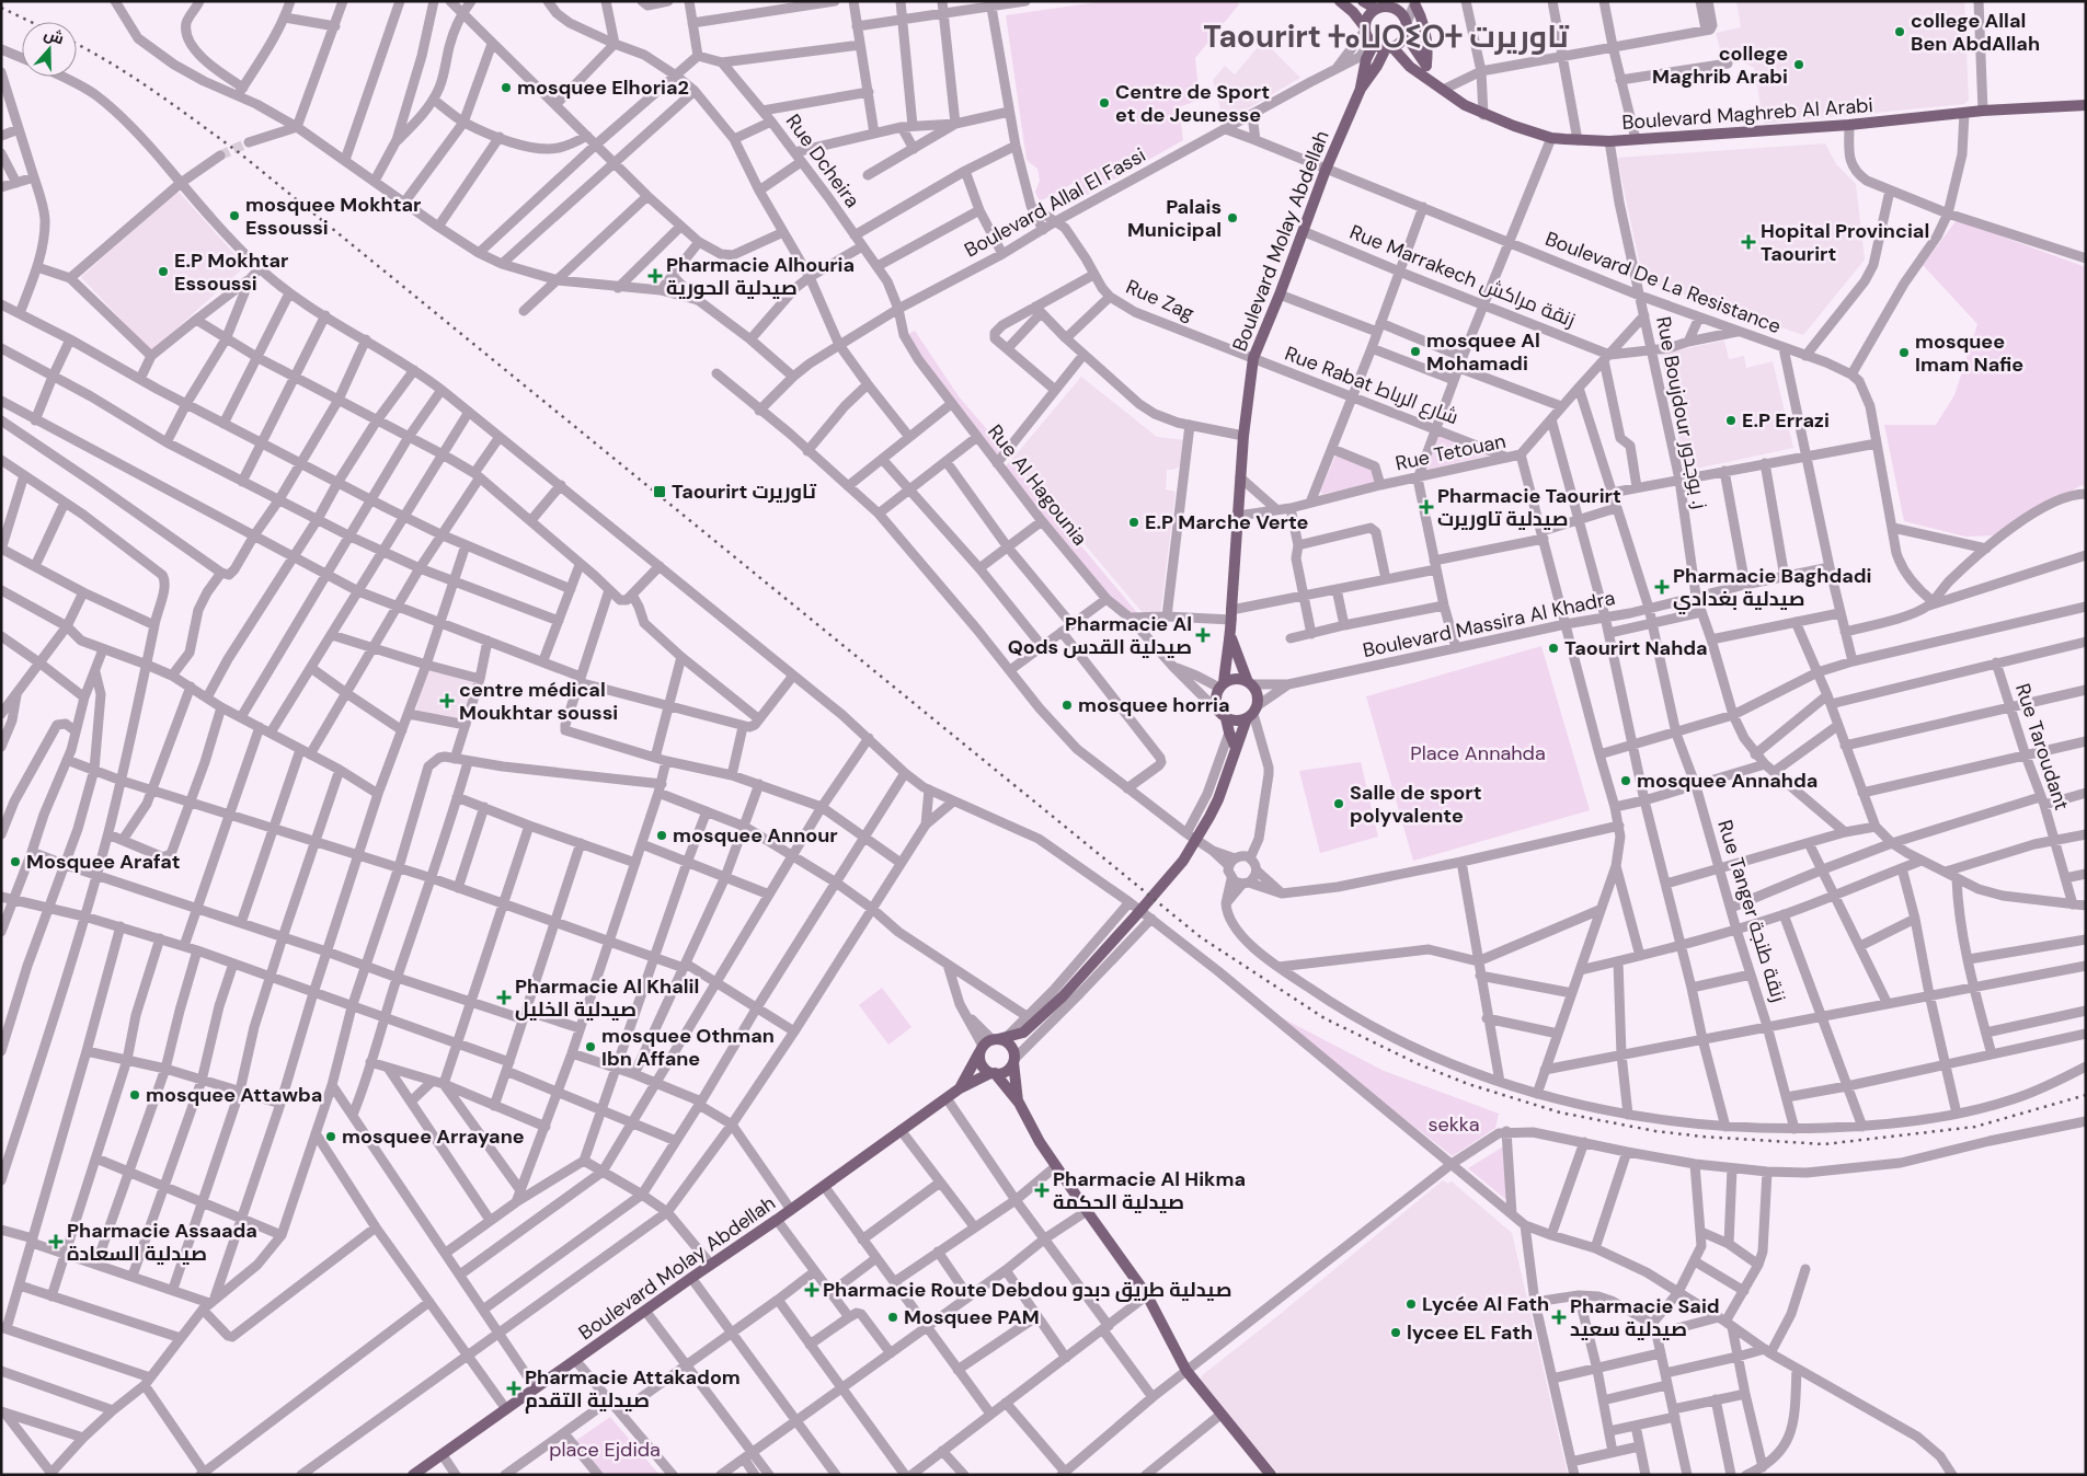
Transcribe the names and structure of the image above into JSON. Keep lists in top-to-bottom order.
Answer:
{
  "streets": {
    "main road": ["Boulevard Maghreb Al Arabi", "Boulevard Molay Abdellah"],
    "street": [
      "Rue Dcheira",
      "Boulevard Allal El Fassi",
      "Rue Marrakech زنقة مراكش",
      "Boulevard De La Resistance",
      "Rue Zag",
      "Rue Rabat شارع الرباط",
      "Rue Boujdour ز. بوجدور",
      "Rue Tetouan",
      "Rue Al Hagounia",
      "Boulevard Massira Al Khadra",
      "Rue Taroudant",
      "Rue Tanger زنقة طنجة"
    ]
  },
  "crossings": [
    ["Boulevard Maghreb Al Arabi", "Boulevard Allal El Fassi"],
    ["Boulevard Maghreb Al Arabi", "Rue Boujdour ز. بوجدور"],
    ["Rue Dcheira", "Boulevard Allal El Fassi"],
    ["Rue Dcheira", "Rue Al Hagounia"],
    ["Boulevard Allal El Fassi", "Boulevard De La Resistance"],
    ["Boulevard Allal El Fassi", "Rue Zag"],
    ["Boulevard Allal El Fassi", "Rue Al Hagounia"],
    ["Boulevard Molay Abdellah", "Rue Marrakech زنقة مراكش"],
    ["Boulevard Molay Abdellah", "Boulevard De La Resistance"],
    ["Boulevard Molay Abdellah", "Rue Zag"],
    ["Boulevard Molay Abdellah", "Rue Rabat شارع الرباط"],
    ["Boulevard Molay Abdellah", "Rue Tetouan"],
    ["Boulevard Molay Abdellah", "Rue Al Hagounia"],
    ["Rue Marrakech زنقة مراكش", "Rue Tetouan"],
    ["Boulevard De La Resistance", "Rue Boujdour ز. بوجدور"],
    ["Rue Zag", "Rue Rabat شارع الرباط"],
    ["Rue Rabat شارع الرباط", "Rue Tetouan"],
    ["Rue Boujdour ز. بوجدور", "Rue Tetouan"],
    ["Rue Boujdour ز. بوجدور", "Boulevard Massira Al Khadra"],
    ["Rue Tetouan", "Rue Tanger زنقة طنجة"],
    ["Boulevard Massira Al Khadra", "Rue Tanger زنقة طنجة"]
  ],
  "districts": ["Taourirt ⵜⴰⵡⵔⵉⵔⵜ تاوريرت"],
  "parks": ["Place Annahda", "sekka", "place Ejdida"],
  "places": {
    "other": [
      "college Allal Ben AbdAllah",
      "college Maghrib Arabi",
      "mosquee Elhoria2",
      "Centre de Sport et de Jeunesse",
      "mosquee Mokhtar Essoussi",
      "Palais Municipal",
      "E.P Mokhtar Essoussi",
      "mosquee Al Mohamadi",
      "mosquee Imam Nafie",
      "E.P Errazi",
      "E.P Marche Verte",
      "Taourirt Nahda",
      "mosquee horria",
      "mosquee Annahda",
      "Salle de sport polyvalente",
      "mosquee Annour",
      "Mosquee Arafat",
      "mosquee Othman Ibn Affane",
      "mosquee Attawba",
      "mosquee Arrayane",
      "Lycée Al Fath",
      "Mosquee PAM",
      "lycee EL Fath"
    ],
    "health": [
      "Hopital Provincial Taourirt",
      "Pharmacie Alhouria صيدلية الحورية",
      "Pharmacie Taourirt صيدلية تاوريرت",
      "Pharmacie Baghdadi صيدلية بغدادي",
      "Pharmacie Al Qods صيدلية القدس",
      "centre médical Moukhtar soussi",
      "Pharmacie Al Khalil صيدلية الخليل",
      "Pharmacie Al Hikma صيدلية الحكمة",
      "Pharmacie Assaada صيدلية السعادة",
      "Pharmacie Route Debdou صيدلية طريق دبدو",
      "Pharmacie Said صيدلية سعيد",
      "Pharmacie Attakadom صيدلية التقدم"
    ],
    "transit": ["Taourirt تاوريرت"]
  },
  "north": "top"
}
